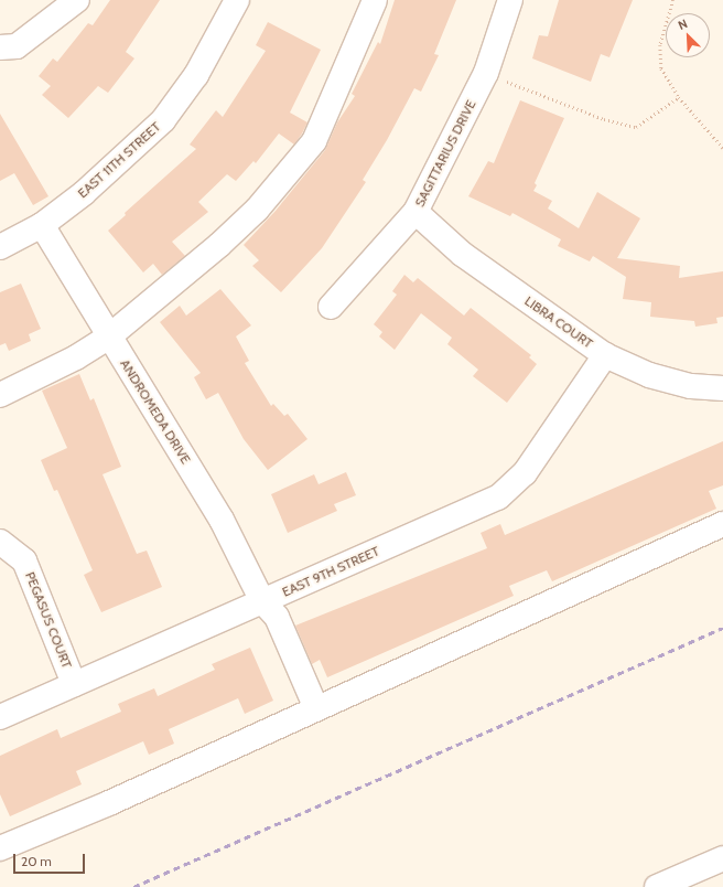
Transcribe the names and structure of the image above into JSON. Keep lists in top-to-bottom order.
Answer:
{
  "streets": {
    "street": [
      "SAGITTARIUS DRIVE",
      "EAST 11TH STREET",
      "LIBRA COURT",
      "ANDROMEDA DRIVE",
      "EAST 9TH STREET",
      "PEGASUS COURT"
    ]
  },
  "crossings": [
    ["SAGITTARIUS DRIVE", "LIBRA COURT"],
    ["EAST 11TH STREET", "ANDROMEDA DRIVE"],
    ["LIBRA COURT", "EAST 9TH STREET"],
    ["ANDROMEDA DRIVE", "EAST 9TH STREET"],
    ["EAST 9TH STREET", "PEGASUS COURT"]
  ],
  "scale_bar": "20 m",
  "north": "top left"
}
